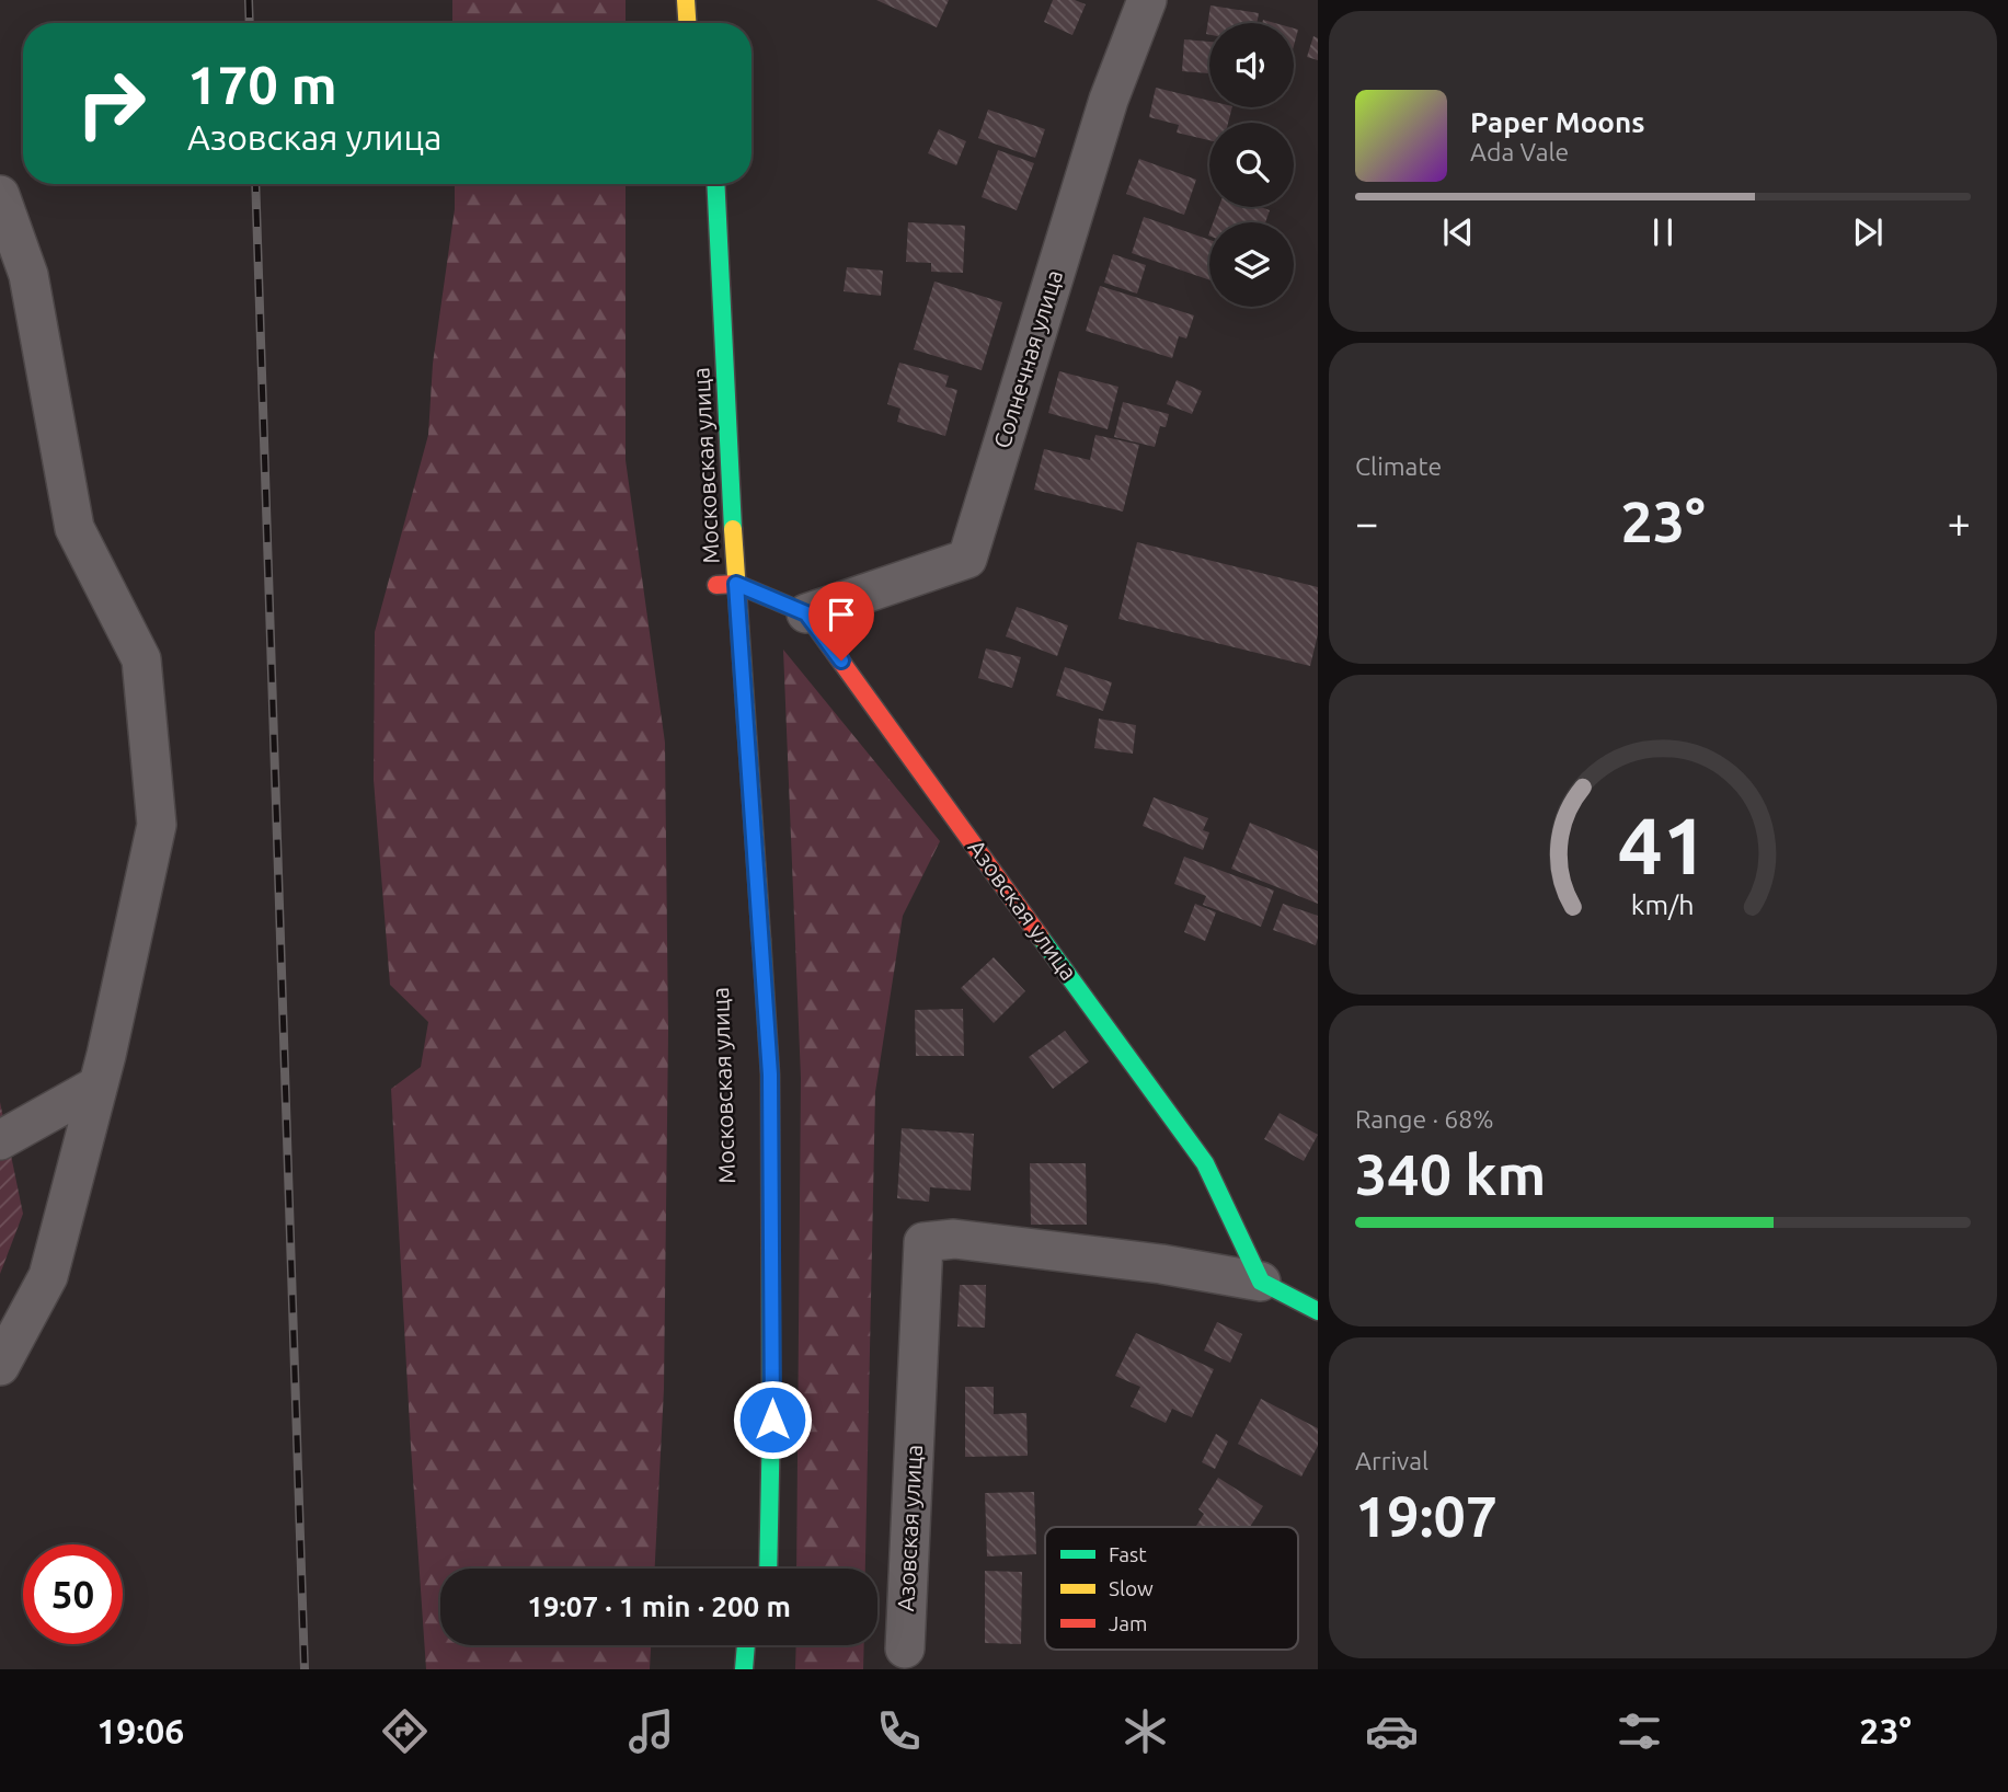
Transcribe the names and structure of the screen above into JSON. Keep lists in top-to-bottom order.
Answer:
{
  "streets": {
    "main road": ["Московская улица", "Азовская улица"],
    "street": ["Солнечная улица"]
  },
  "crossings": [
    ["Солнечная улица", "Азовская улица"]
  ],
  "legend": ["Fast", "Slow", "Jam"],
  "page": {
    "turn": ["170 m", "Азовская улица"],
    "song": ["Paper Moons", "Ada Vale"],
    "tile": [
      "Climate",
      ["Range · 68%", "340 km"],
      ["Arrival", "19:07"]
    ],
    "heat": ["−", "23°", "+"],
    "limit": "50",
    "trip": "19:07 · 1 min · 200 m",
    "tabs": ["19:06", "23°"],
    "gauge": ["41", "km/h"]
  }
}
